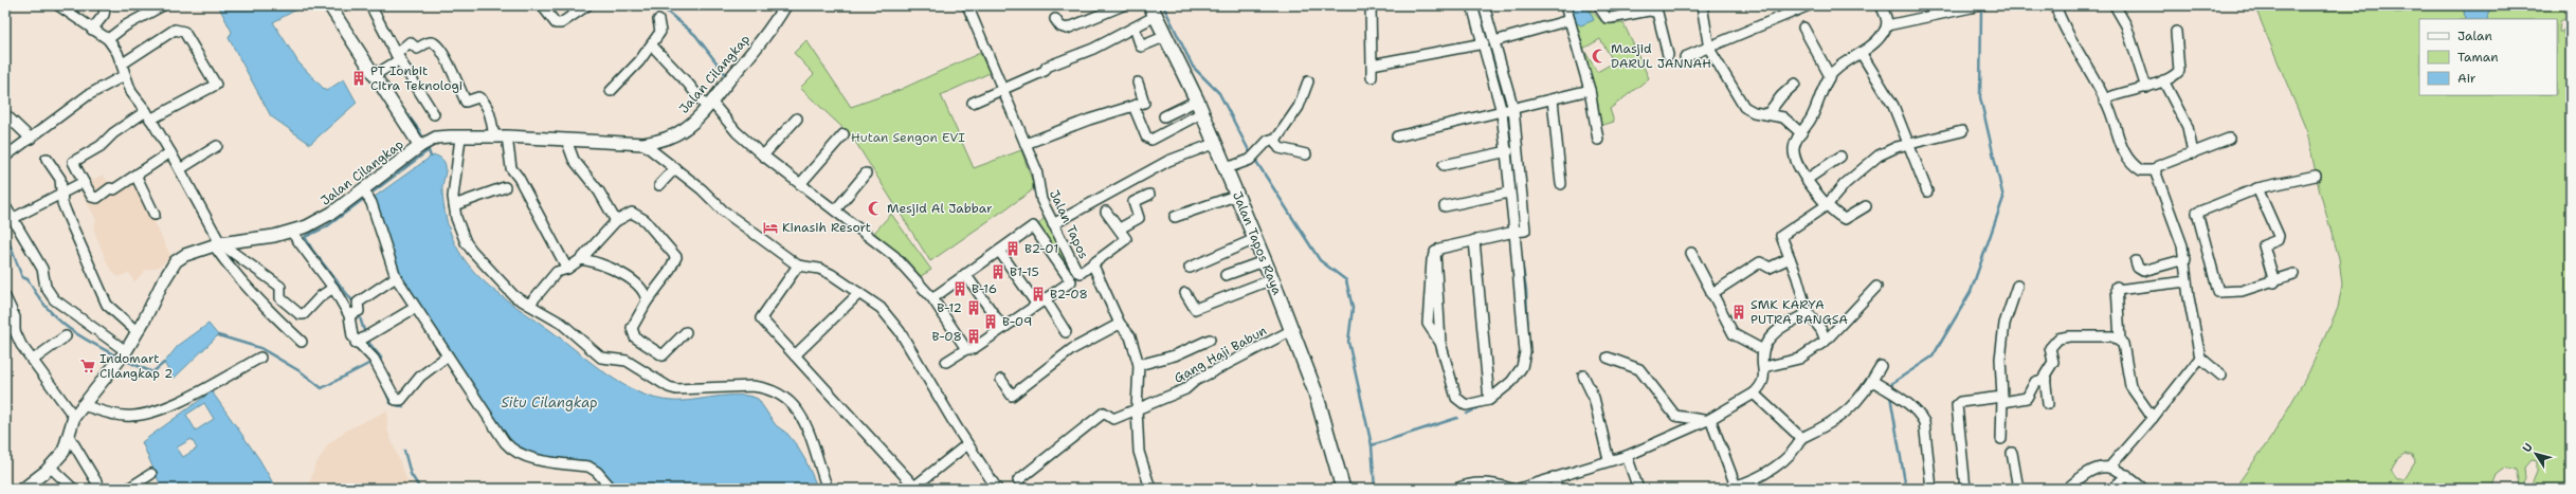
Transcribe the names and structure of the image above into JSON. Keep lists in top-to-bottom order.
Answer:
{
  "streets": {
    "main road": ["Jalan Tapos Raya"],
    "street": ["Jalan Cilangkap", "Jalan Tapos", "Gang Haji Babun"]
  },
  "crossings": [
    ["Jalan Tapos Raya", "Gang Haji Babun"]
  ],
  "water": ["Situ Cilangkap"],
  "parks": ["Hutan Sengon EVI"],
  "places": {
    "mosque": ["Masjid DARUL JANNAH", "Mesjid Al Jabbar"],
    "building": [
      "PT Ionbit Citra Teknologi",
      "B2-01",
      "B1-15",
      "B-16",
      "B2-08",
      "B-12",
      "SMK KARYA PUTRA BANGSA",
      "B-09",
      "B-08"
    ],
    "hotel": ["Kinasih Resort"],
    "supermarket": ["Indomart Cilangkap 2"]
  },
  "legend": ["Jalan", "Taman", "Air"],
  "north": "top left"
}
